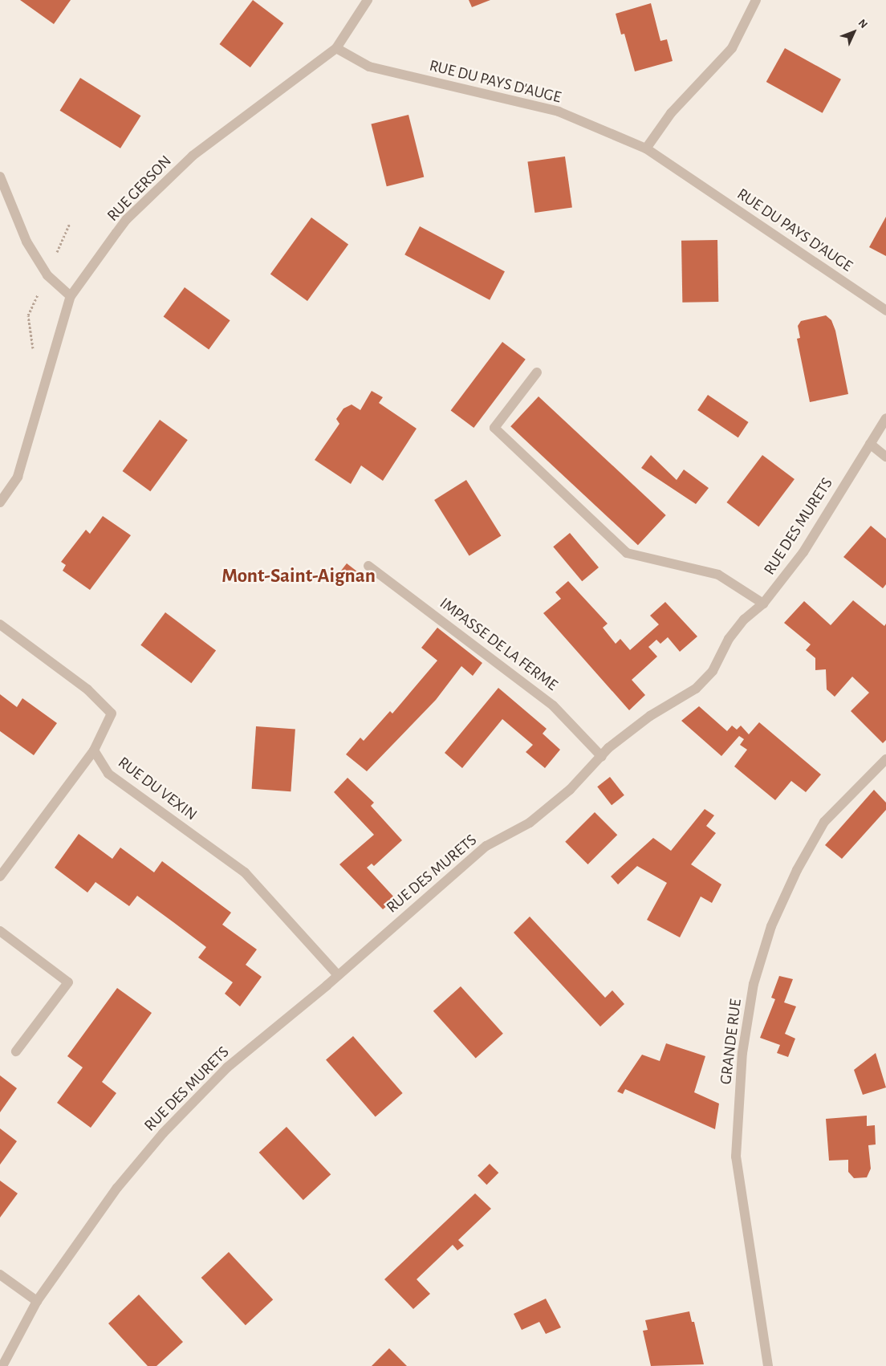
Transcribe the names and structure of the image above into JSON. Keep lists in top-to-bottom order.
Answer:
{
  "streets": {
    "street": [
      "RUE DU PAYS D'AUGE",
      "RUE GERSON",
      "RUE DES MURETS",
      "IMPASSE DE LA FERME",
      "RUE DU VEXIN",
      "GRANDE RUE"
    ]
  },
  "crossings": [
    ["RUE DU PAYS D'AUGE", "RUE GERSON"],
    ["RUE DES MURETS", "IMPASSE DE LA FERME"],
    ["RUE DES MURETS", "RUE DU VEXIN"]
  ],
  "districts": ["Mont-Saint-Aignan"],
  "north": "top right"
}
